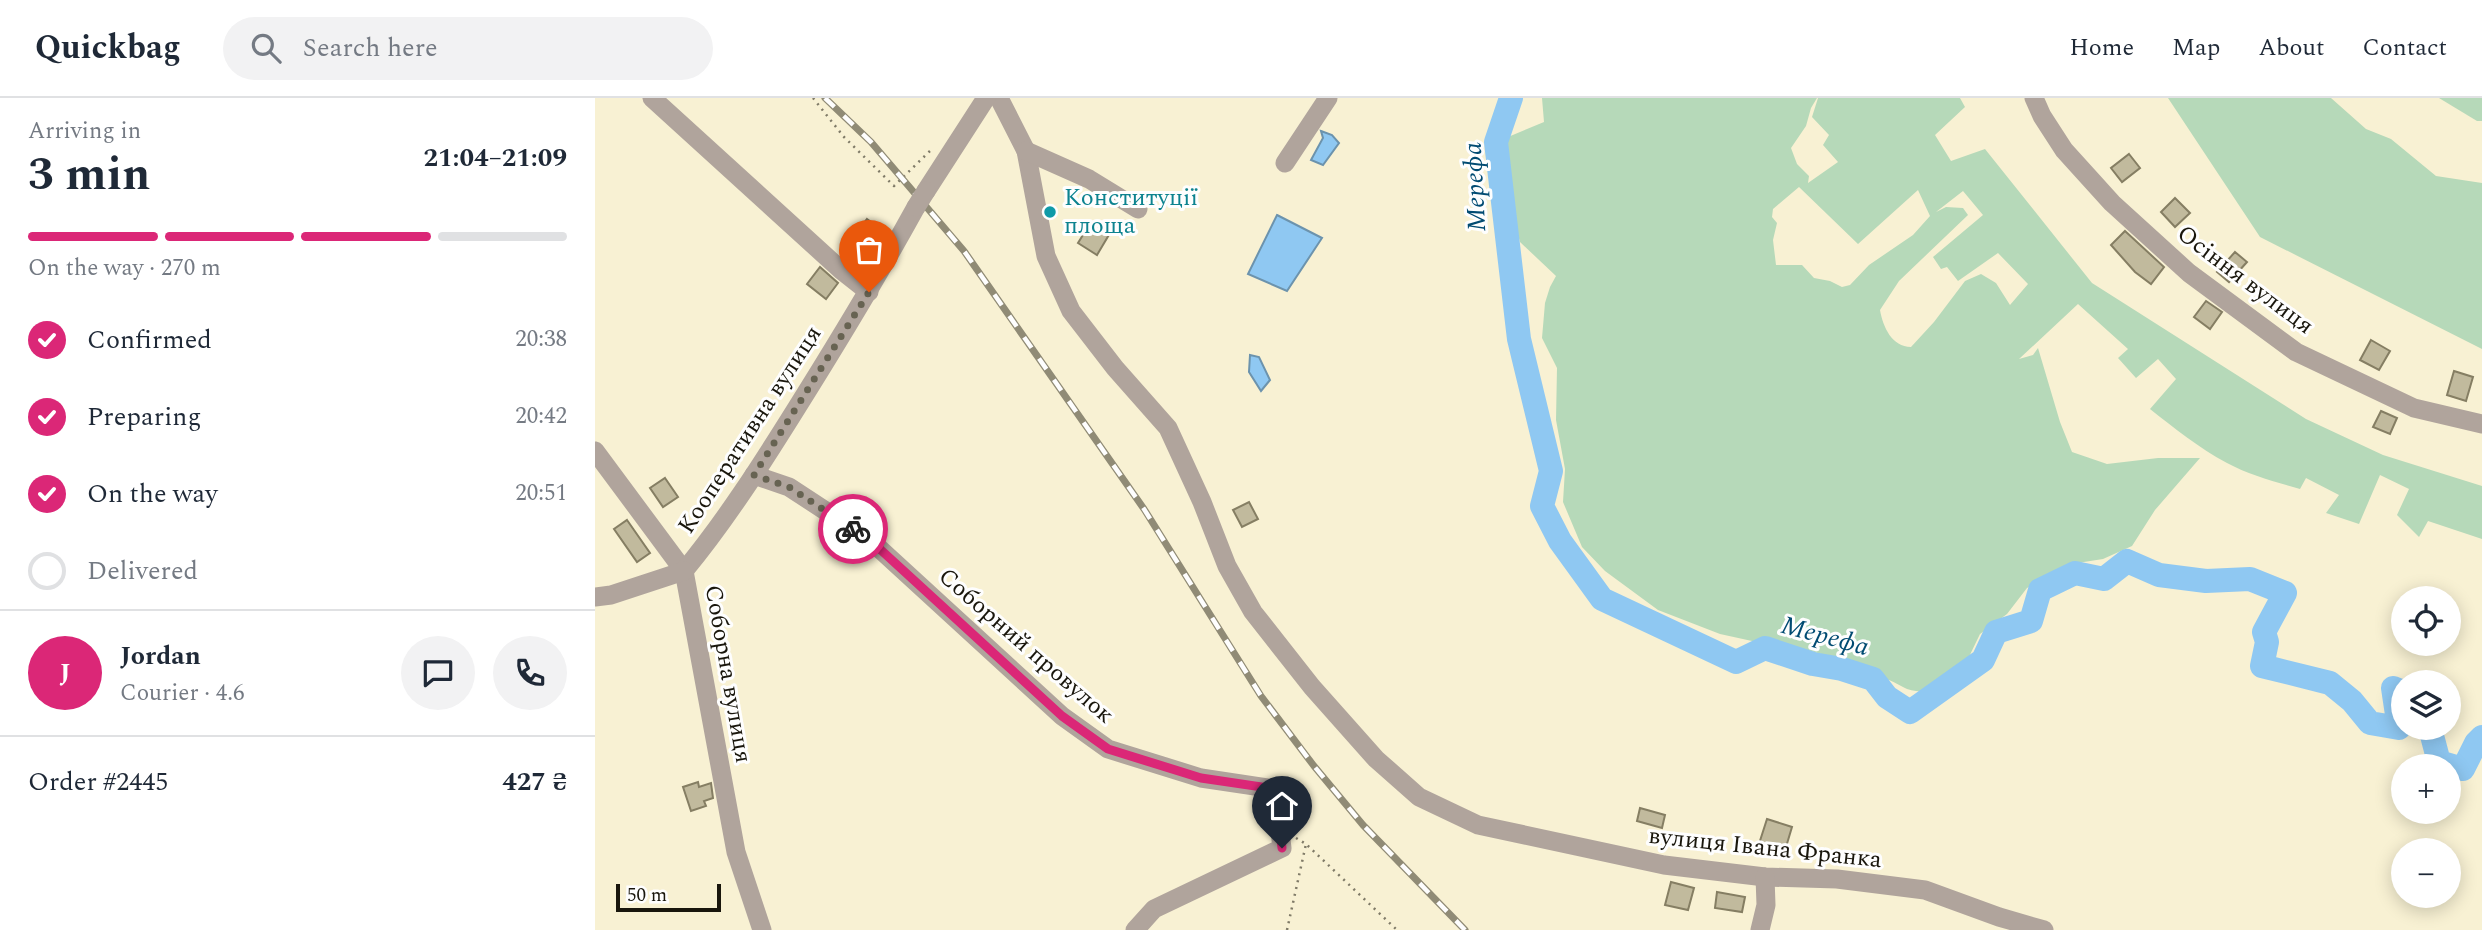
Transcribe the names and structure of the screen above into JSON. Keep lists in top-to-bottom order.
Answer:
{
  "streets": {
    "street": [
      "Осіння вулиця",
      "Кооперативна вулиця",
      "Соборний провулок",
      "Соборна вулиця",
      "вулиця Івана Франка"
    ]
  },
  "crossings": [
    ["Кооперативна вулиця", "Соборний провулок"],
    ["Кооперативна вулиця", "Соборна вулиця"]
  ],
  "water": ["Мерефа"],
  "places": ["Конституції площа"],
  "scale_bar": "50 m",
  "page": {
    "header": "Quickbag",
    "search": "Search here",
    "nav": [
      "Home",
      "Map",
      "About",
      "Contact"
    ],
    "heading": ["3 min", "Arriving in", "21:04–21:09"],
    "panel": [
      "Jordan",
      "Courier · 4.6",
      "Order #2445",
      "427 ₴"
    ],
    "bar": "On the way · 270 m",
    "list": [
      ["Confirmed", "20:38"],
      ["Preparing", "20:42"],
      ["On the way", "20:51"],
      "Delivered"
    ],
    "map_buttons": ["+", "−"],
    "round": "J",
    "scale": "50 m"
  }
}
